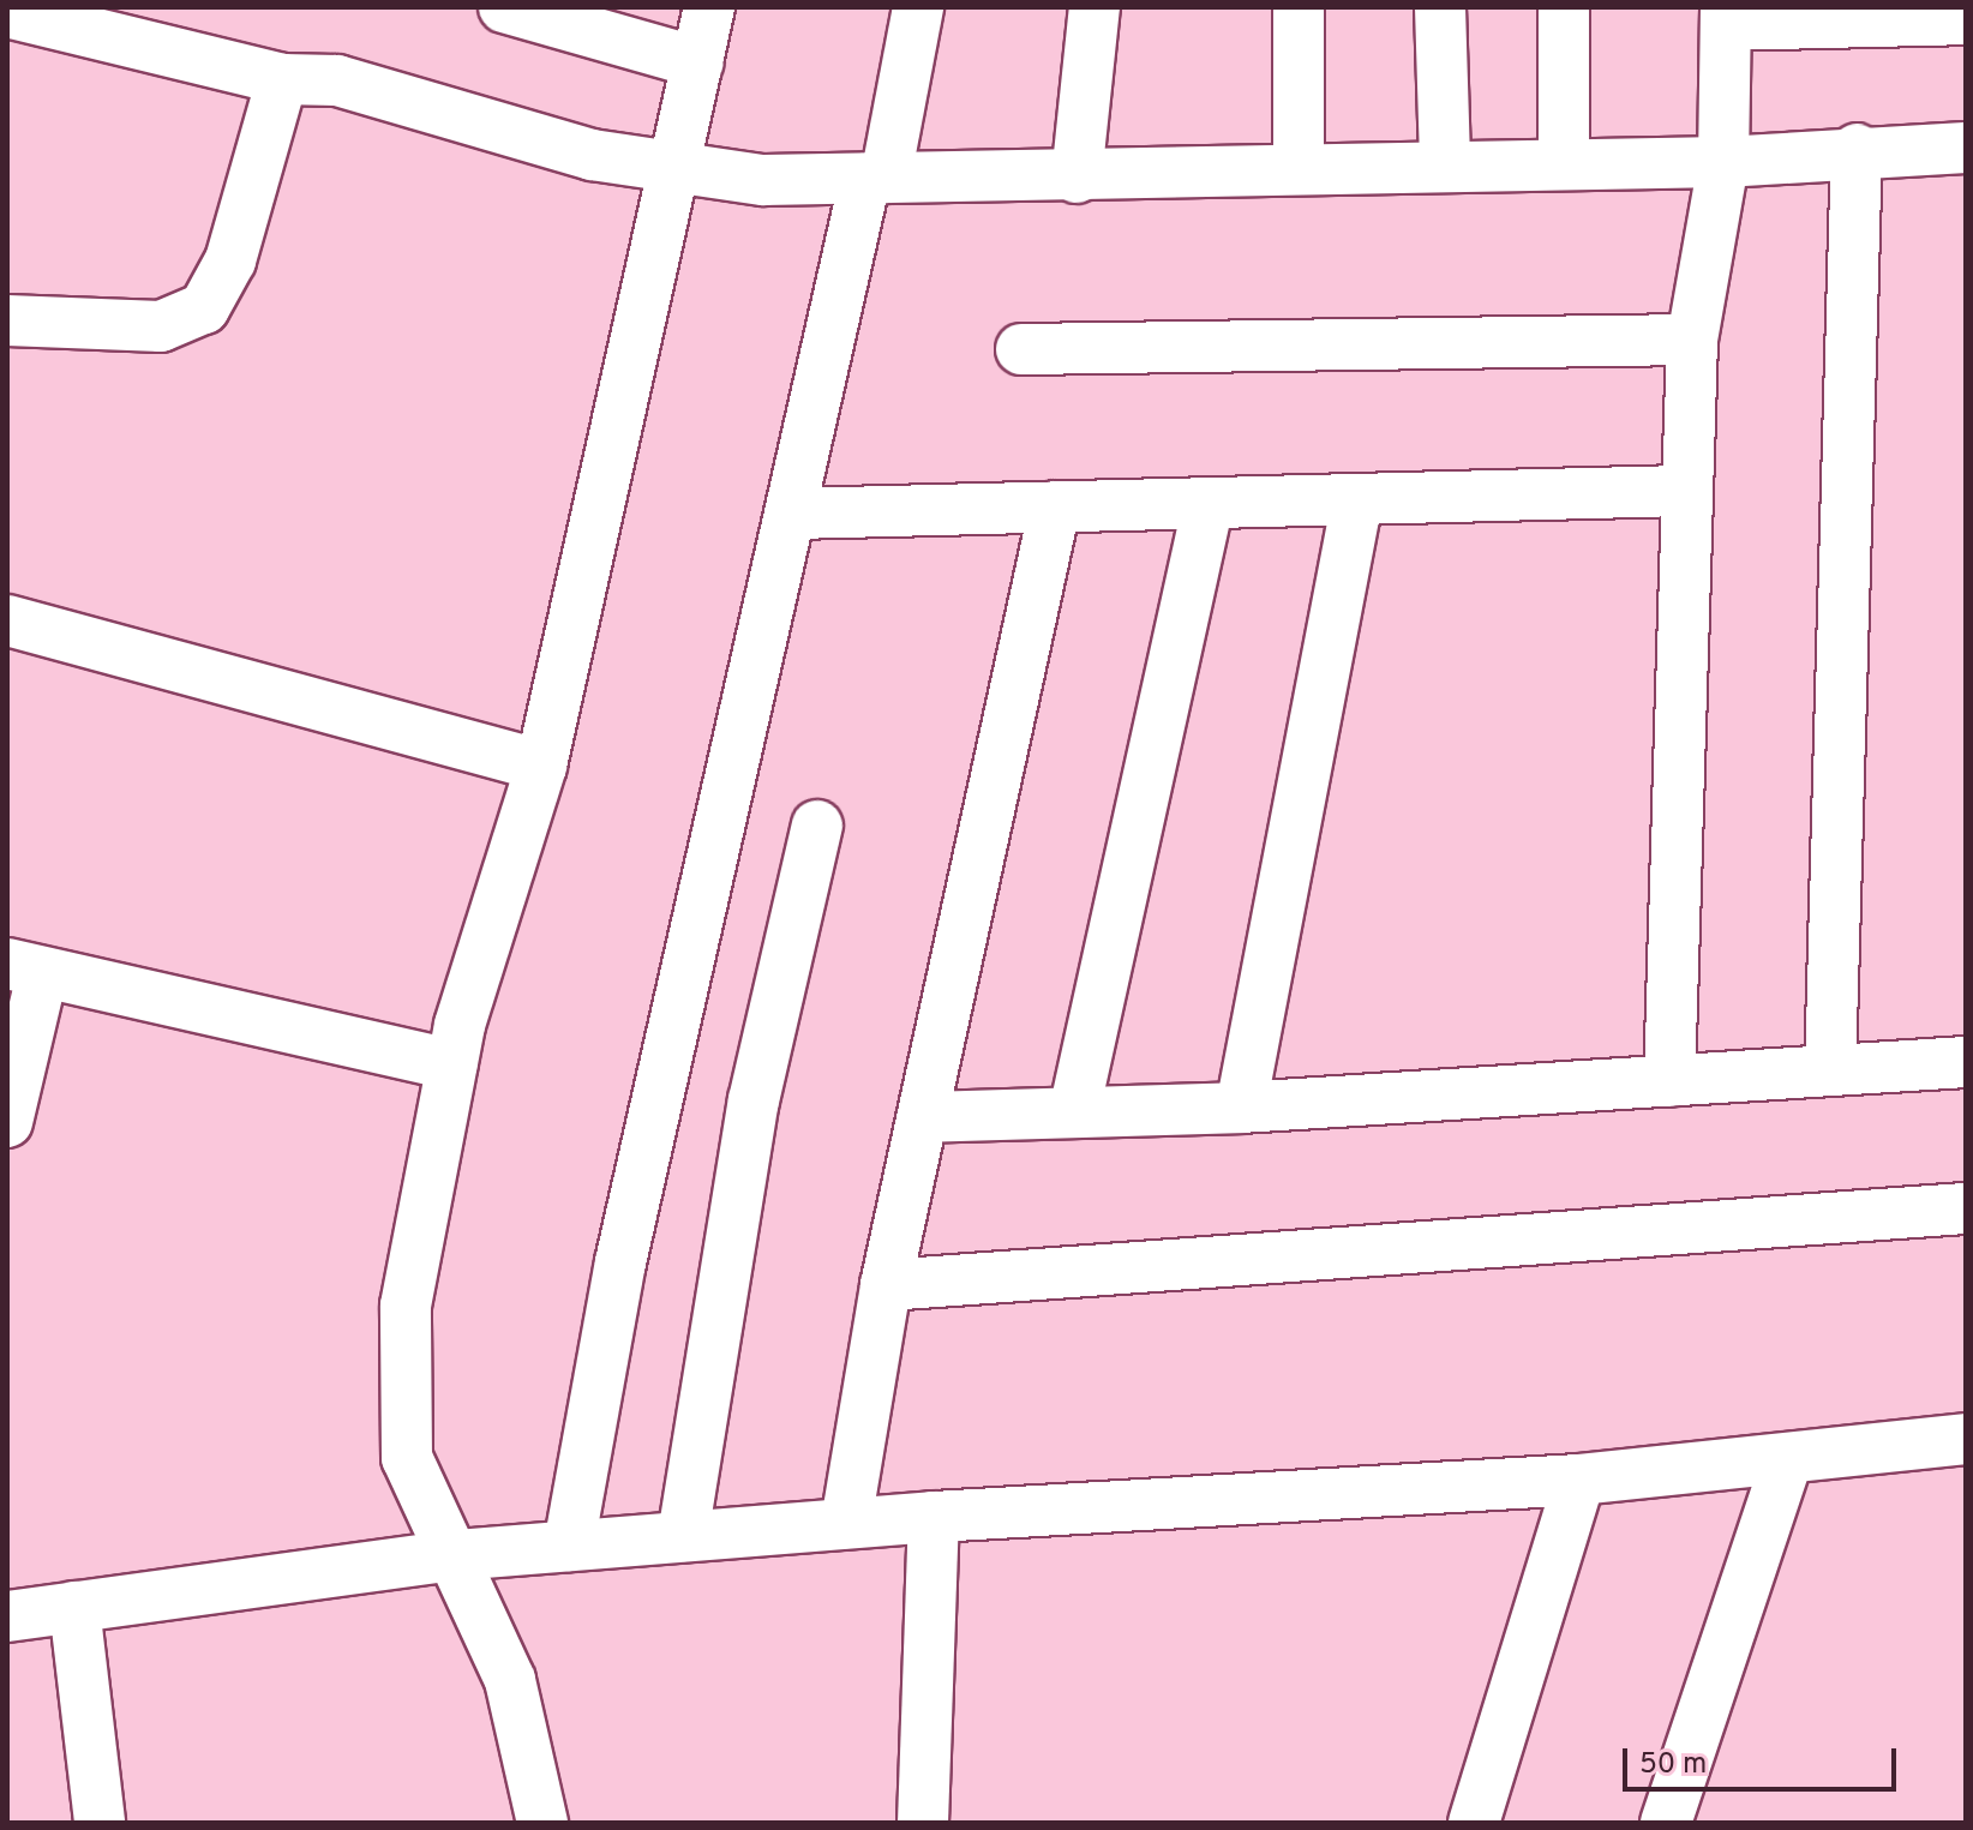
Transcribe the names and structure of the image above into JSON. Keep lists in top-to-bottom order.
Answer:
{
  "scale_bar": "50 m"
}
